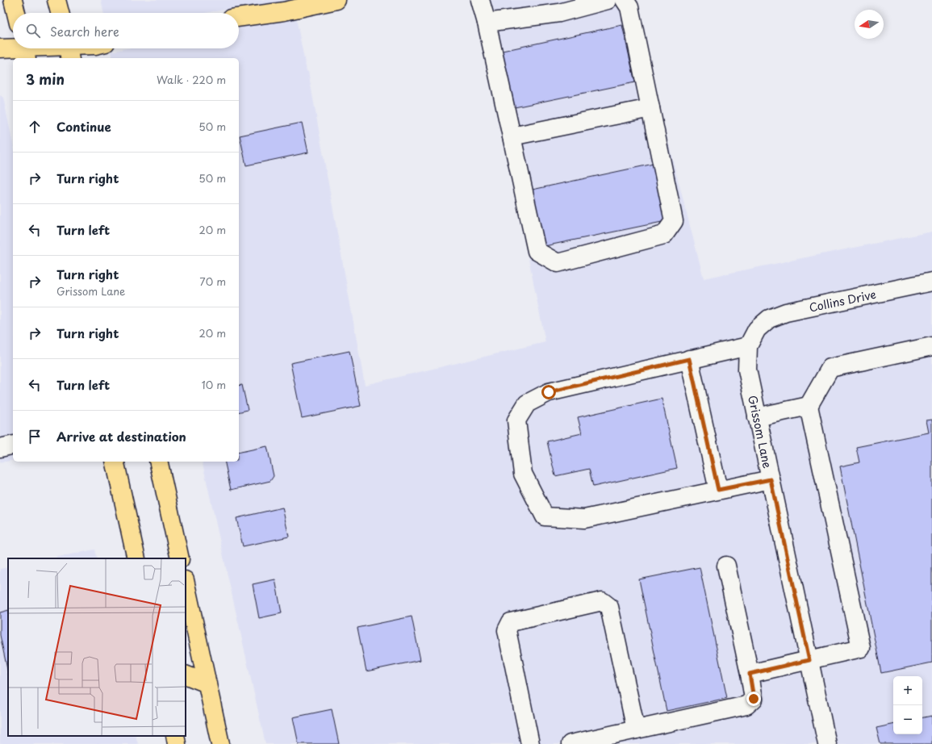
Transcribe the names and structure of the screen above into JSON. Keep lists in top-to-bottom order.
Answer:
{
  "streets": {
    "street": ["Collins Drive", "Grissom Lane"]
  },
  "crossings": [
    ["Collins Drive", "Grissom Lane"]
  ],
  "north": "left",
  "page": {
    "search": "Search here",
    "heading": ["3 min", "Walk · 220 m"],
    "list": [
      ["Continue", "50 m"],
      ["Turn right", "50 m"],
      ["Turn left", "20 m"],
      ["Turn right", "Grissom Lane", "70 m"],
      ["Turn right", "20 m"],
      ["Turn left", "10 m"],
      "Arrive at destination"
    ],
    "map_buttons": ["+", "−"]
  }
}
